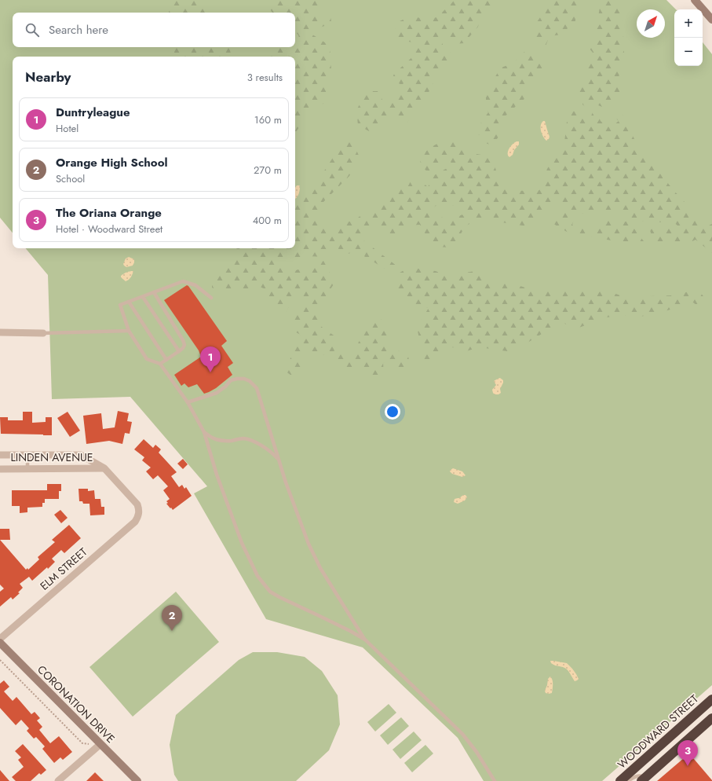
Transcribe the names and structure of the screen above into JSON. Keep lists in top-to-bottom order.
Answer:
{
  "streets": {
    "highway": ["WOODWARD STREET"],
    "main road": ["CORONATION DRIVE"],
    "street": ["LINDEN AVENUE", "ELM STREET"]
  },
  "crossings": [
    ["LINDEN AVENUE", "ELM STREET"]
  ],
  "north": "top right",
  "page": {
    "map_buttons": ["+", "−"],
    "search": "Search here",
    "heading": ["Nearby", "3 results"],
    "list": [
      {
        "mark": "1",
        "name": "Duntryleague",
        "note": "Hotel",
        "value": "160 m"
      },
      {
        "mark": "2",
        "name": "Orange High School",
        "note": "School",
        "value": "270 m"
      },
      {
        "mark": "3",
        "name": "The Oriana Orange",
        "note": "Hotel · Woodward Street",
        "value": "400 m"
      }
    ],
    "pins": ["1", "2", "3"]
  }
}
